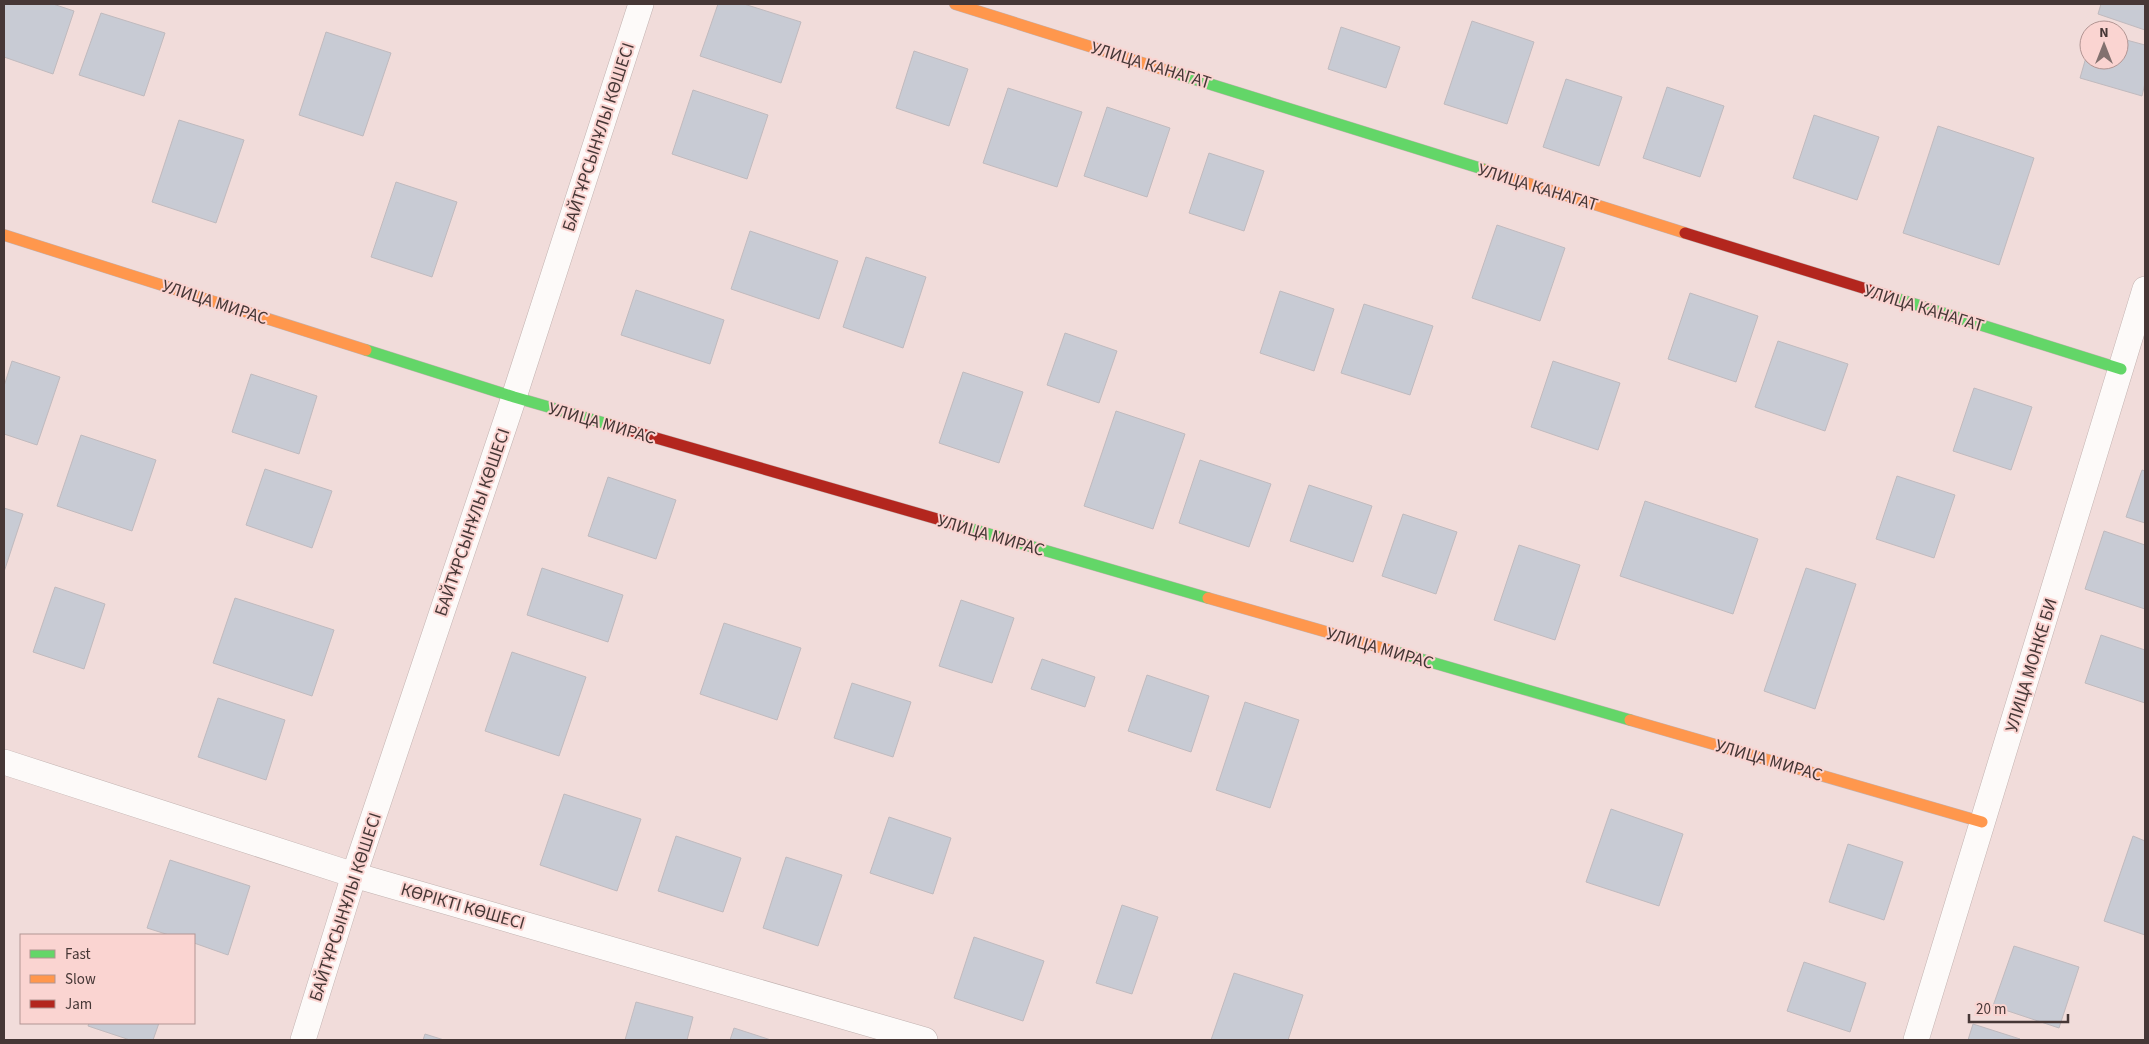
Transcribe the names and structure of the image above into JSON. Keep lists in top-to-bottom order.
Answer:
{
  "streets": {
    "street": [
      "УЛИЦА КАНАГАТ",
      "БАЙТҰРСЫНҰЛЫ КӨШЕСІ",
      "УЛИЦА МИРАС",
      "УЛИЦА МОНКЕ БИ",
      "КӨРІКТІ КӨШЕСІ"
    ]
  },
  "crossings": [
    ["УЛИЦА КАНАГАТ", "УЛИЦА МОНКЕ БИ"],
    ["БАЙТҰРСЫНҰЛЫ КӨШЕСІ", "УЛИЦА МИРАС"],
    ["БАЙТҰРСЫНҰЛЫ КӨШЕСІ", "КӨРІКТІ КӨШЕСІ"],
    ["УЛИЦА МИРАС", "УЛИЦА МОНКЕ БИ"]
  ],
  "legend": ["Fast", "Slow", "Jam"],
  "scale_bar": "20 m",
  "north": "top"
}
